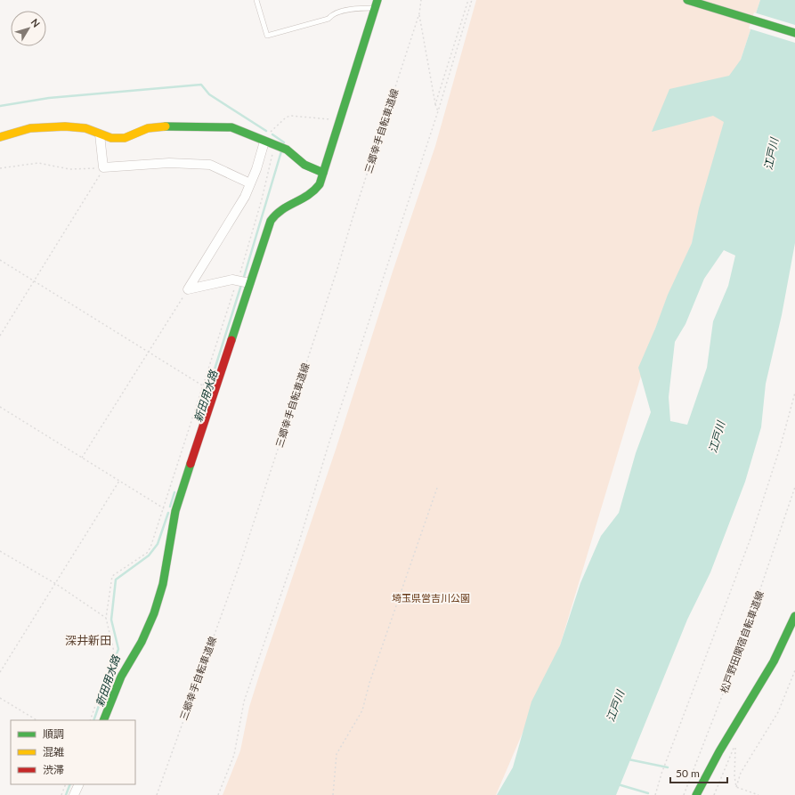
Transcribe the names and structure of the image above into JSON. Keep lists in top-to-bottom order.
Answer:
{
  "streets": {
    "path": ["三郷幸手自転車道線", "松戸野田関宿自転車道線"]
  },
  "districts": ["深井新田"],
  "water": ["江戸川", "新田用水路"],
  "parks": ["埼玉県営吉川公園"],
  "legend": ["順調", "混雑", "渋滞"],
  "scale_bar": "50 m",
  "north": "top right"
}
